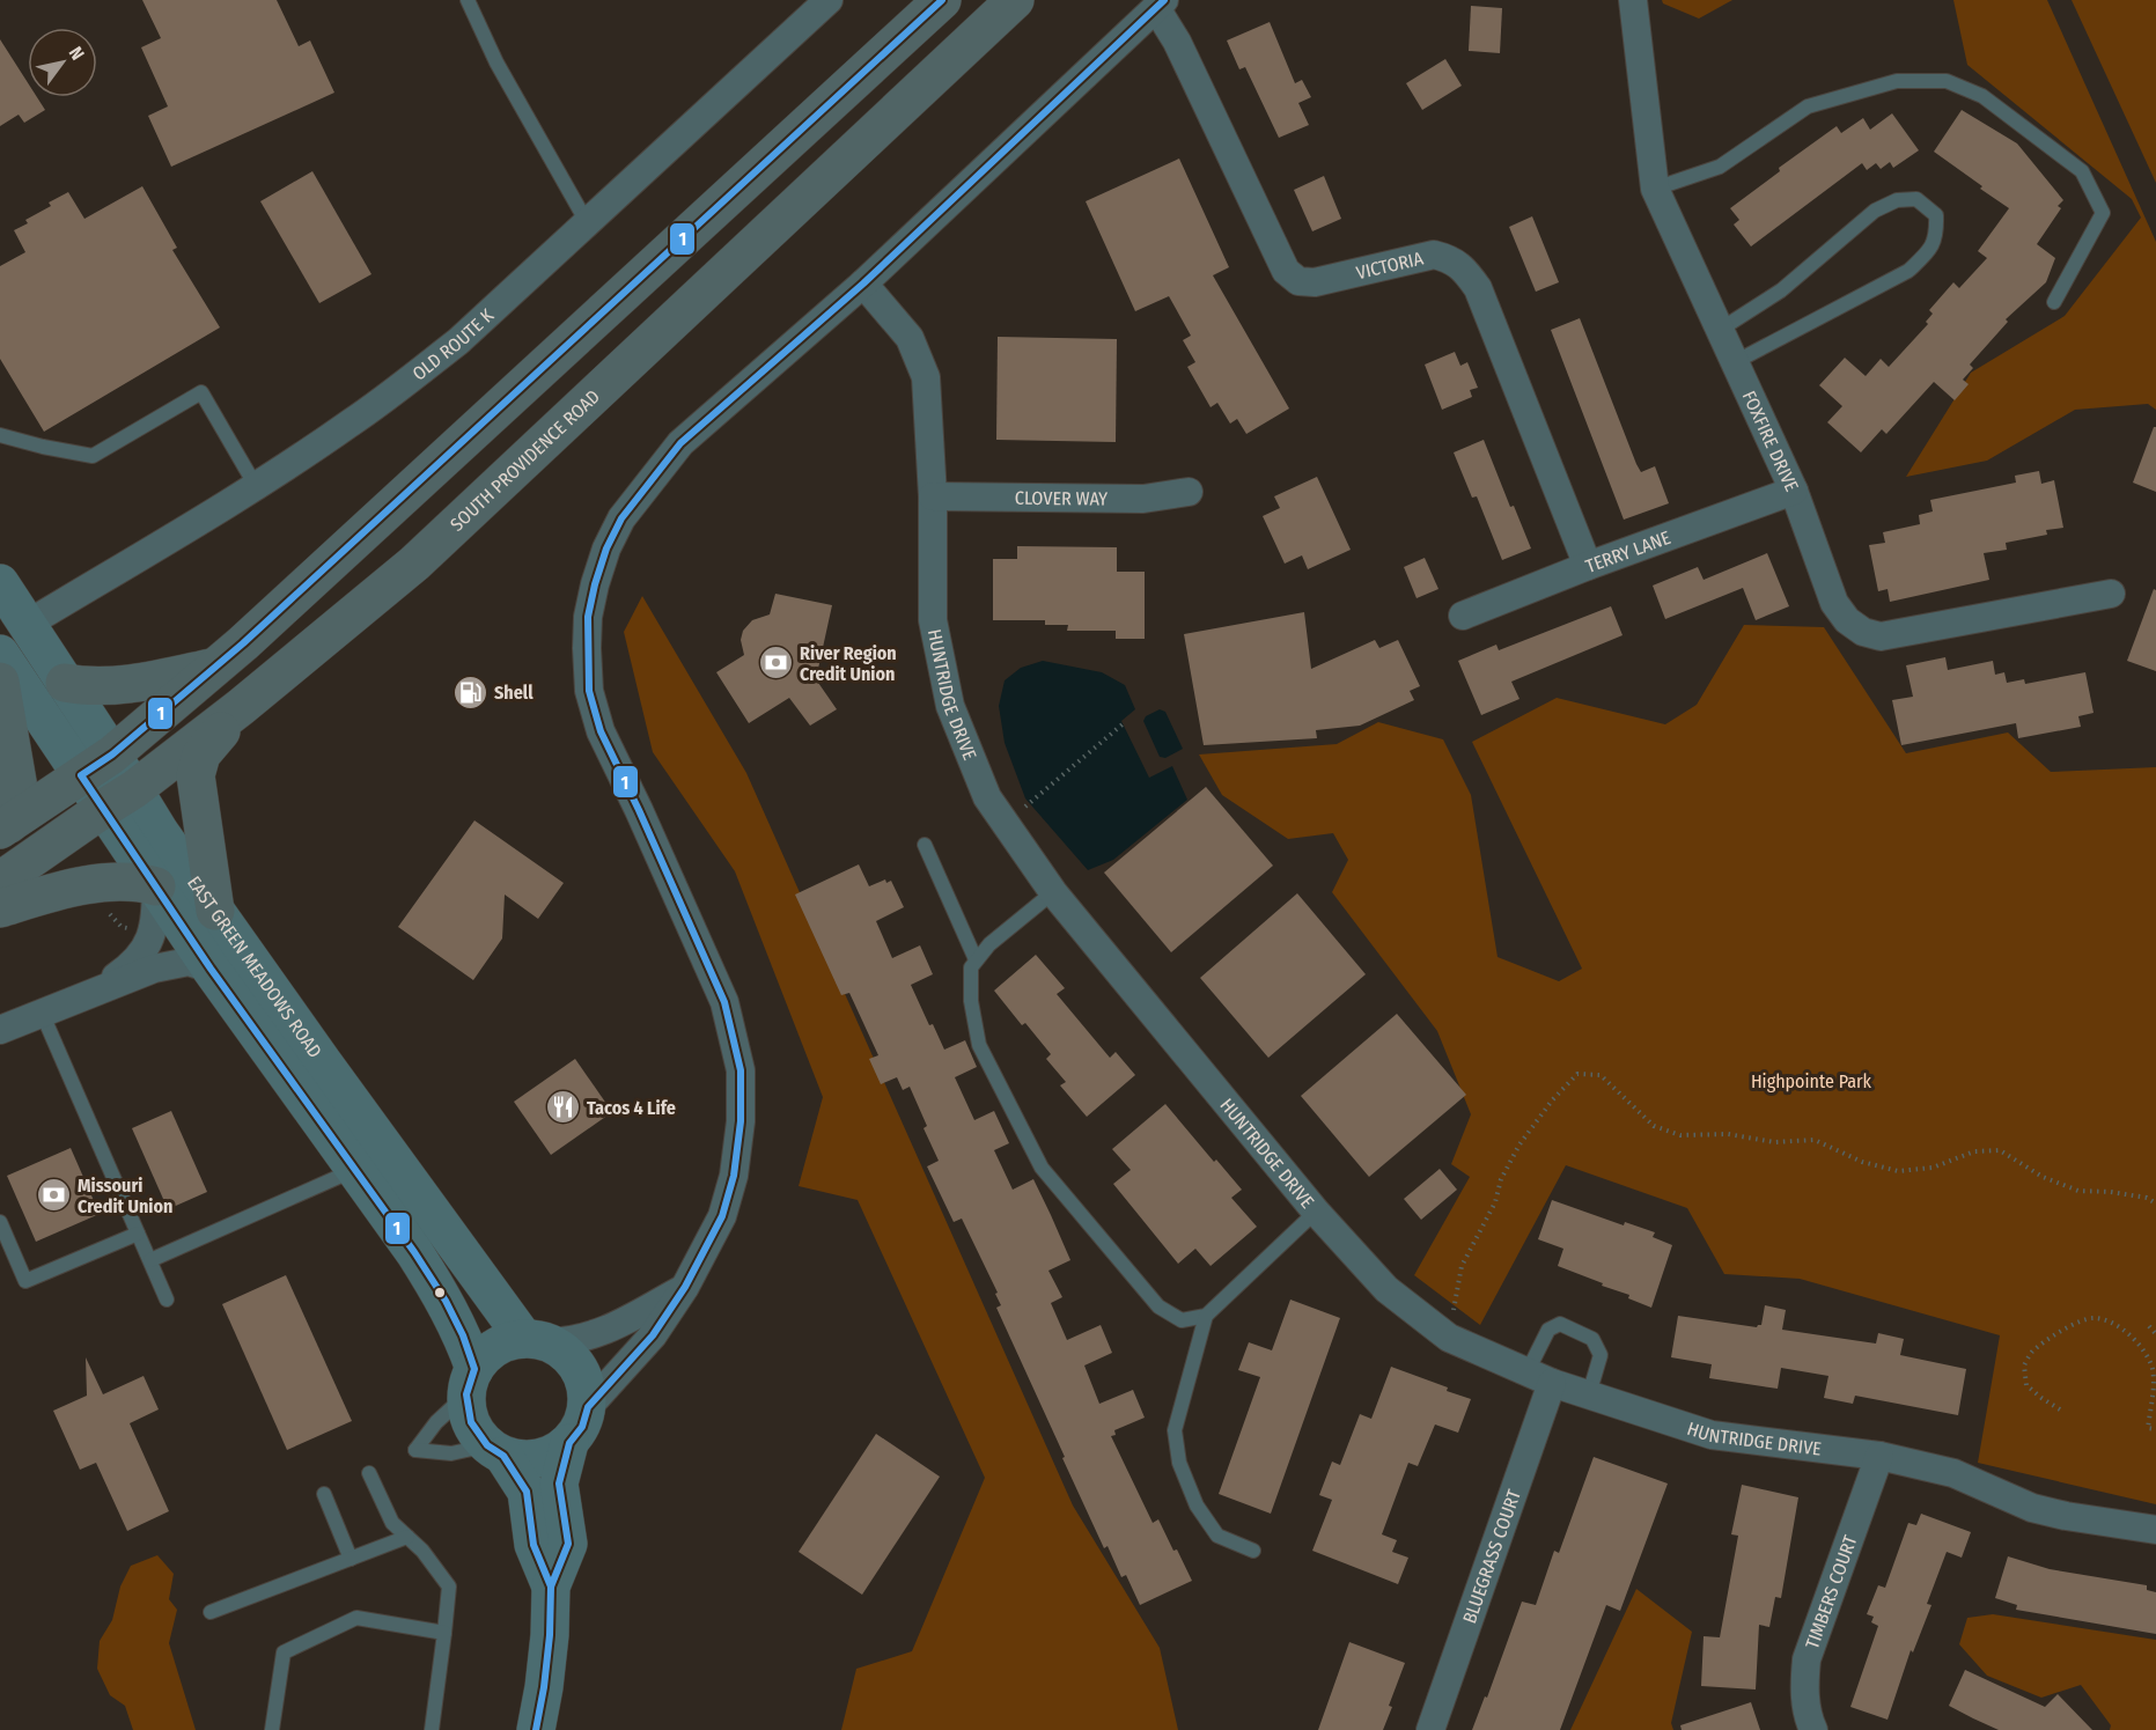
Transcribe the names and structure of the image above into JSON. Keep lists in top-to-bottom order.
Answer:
{
  "streets": {
    "main road": ["SOUTH PROVIDENCE ROAD"],
    "street": [
      "VICTORIA",
      "OLD ROUTE K",
      "FOXFIRE DRIVE",
      "CLOVER WAY",
      "TERRY LANE",
      "HUNTRIDGE DRIVE",
      "EAST GREEN MEADOWS ROAD",
      "BLUEGRASS COURT",
      "TIMBERS COURT"
    ]
  },
  "crossings": [
    ["VICTORIA", "TERRY LANE"],
    ["OLD ROUTE K", "EAST GREEN MEADOWS ROAD"],
    ["FOXFIRE DRIVE", "TERRY LANE"],
    ["SOUTH PROVIDENCE ROAD", "EAST GREEN MEADOWS ROAD"],
    ["CLOVER WAY", "HUNTRIDGE DRIVE"],
    ["HUNTRIDGE DRIVE", "BLUEGRASS COURT"],
    ["HUNTRIDGE DRIVE", "TIMBERS COURT"]
  ],
  "parks": ["Highpointe Park"],
  "places": {
    "bank": ["River Region Credit Union", "Missouri Credit Union"],
    "fuel station": ["Shell"],
    "restaurant": ["Tacos 4 Life"]
  },
  "lines": ["transit line 1"],
  "north": "top right"
}
